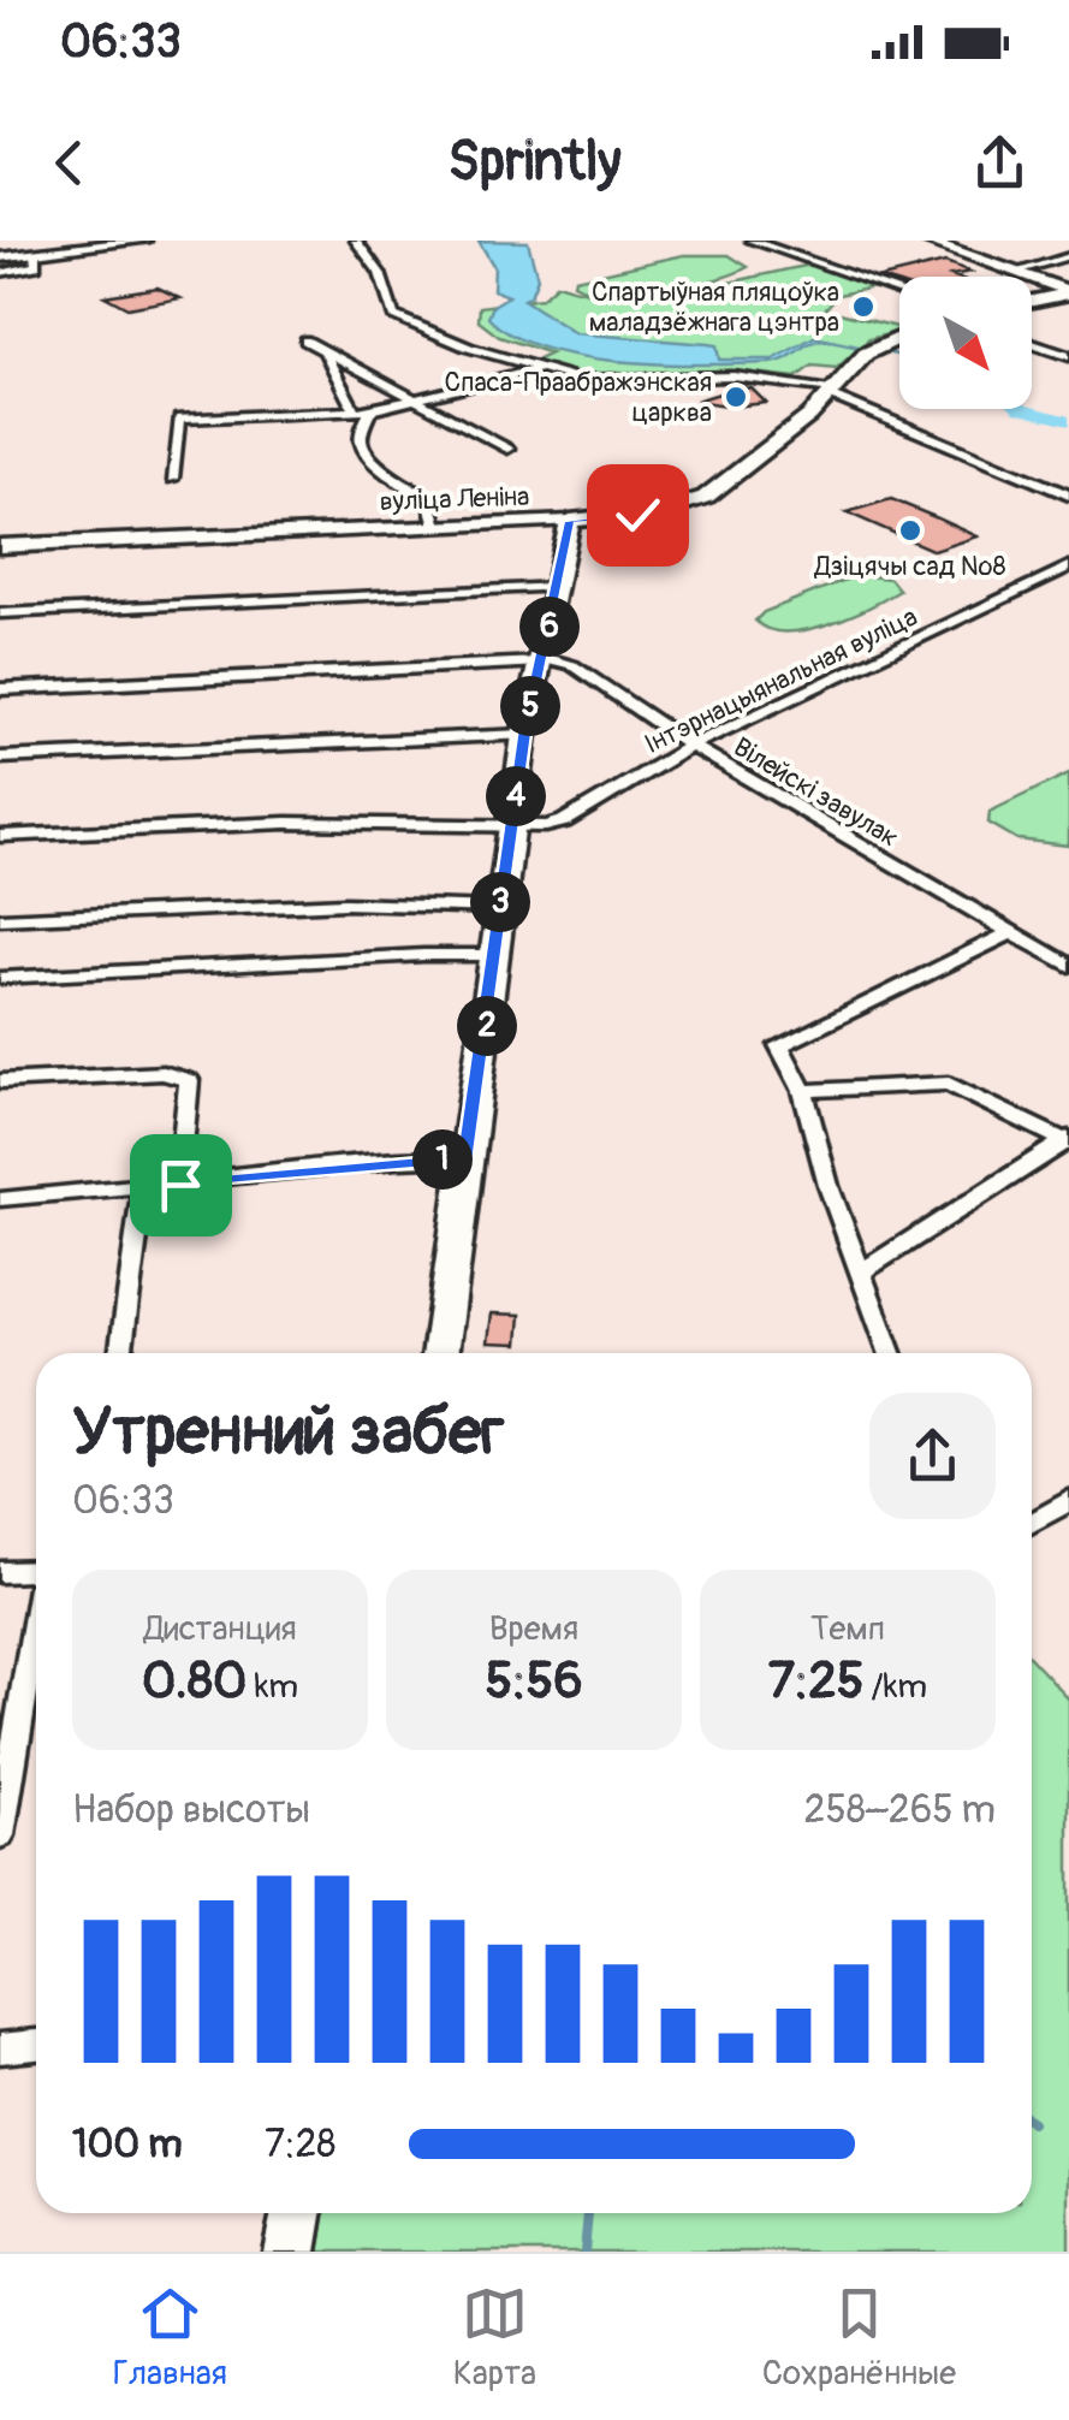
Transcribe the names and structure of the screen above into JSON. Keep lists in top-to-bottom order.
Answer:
{
  "streets": {
    "main road": ["вуліца Леніна"],
    "street": ["Інтэрнацыянальная вуліца", "Вілейскі завулак"]
  },
  "crossings": [
    ["Інтэрнацыянальная вуліца", "Вілейскі завулак"]
  ],
  "places": ["Спартыўная пляцоўка маладзёжнага цэнтра", "Спаса-Праабражэнская царква", "Дзіцячы сад №8"],
  "north": "bottom right",
  "page": {
    "status": "06:33",
    "header": "Sprintly",
    "pins": [
      "6",
      "5",
      "4",
      "3",
      "2",
      "1"
    ],
    "heading": ["Утренний забег", "06:33"],
    "stats": [
      ["Дистанция", "0.80 km"],
      ["Время", "5:56"],
      ["Темп", "7:25 /km"]
    ],
    "chart": ["Набор высоты", "258–265 m"],
    "list": [
      {
        "name": "100 m",
        "note": "7:28"
      }
    ],
    "tabs": ["Главная", "Карта", "Сохранённые"]
  }
}
